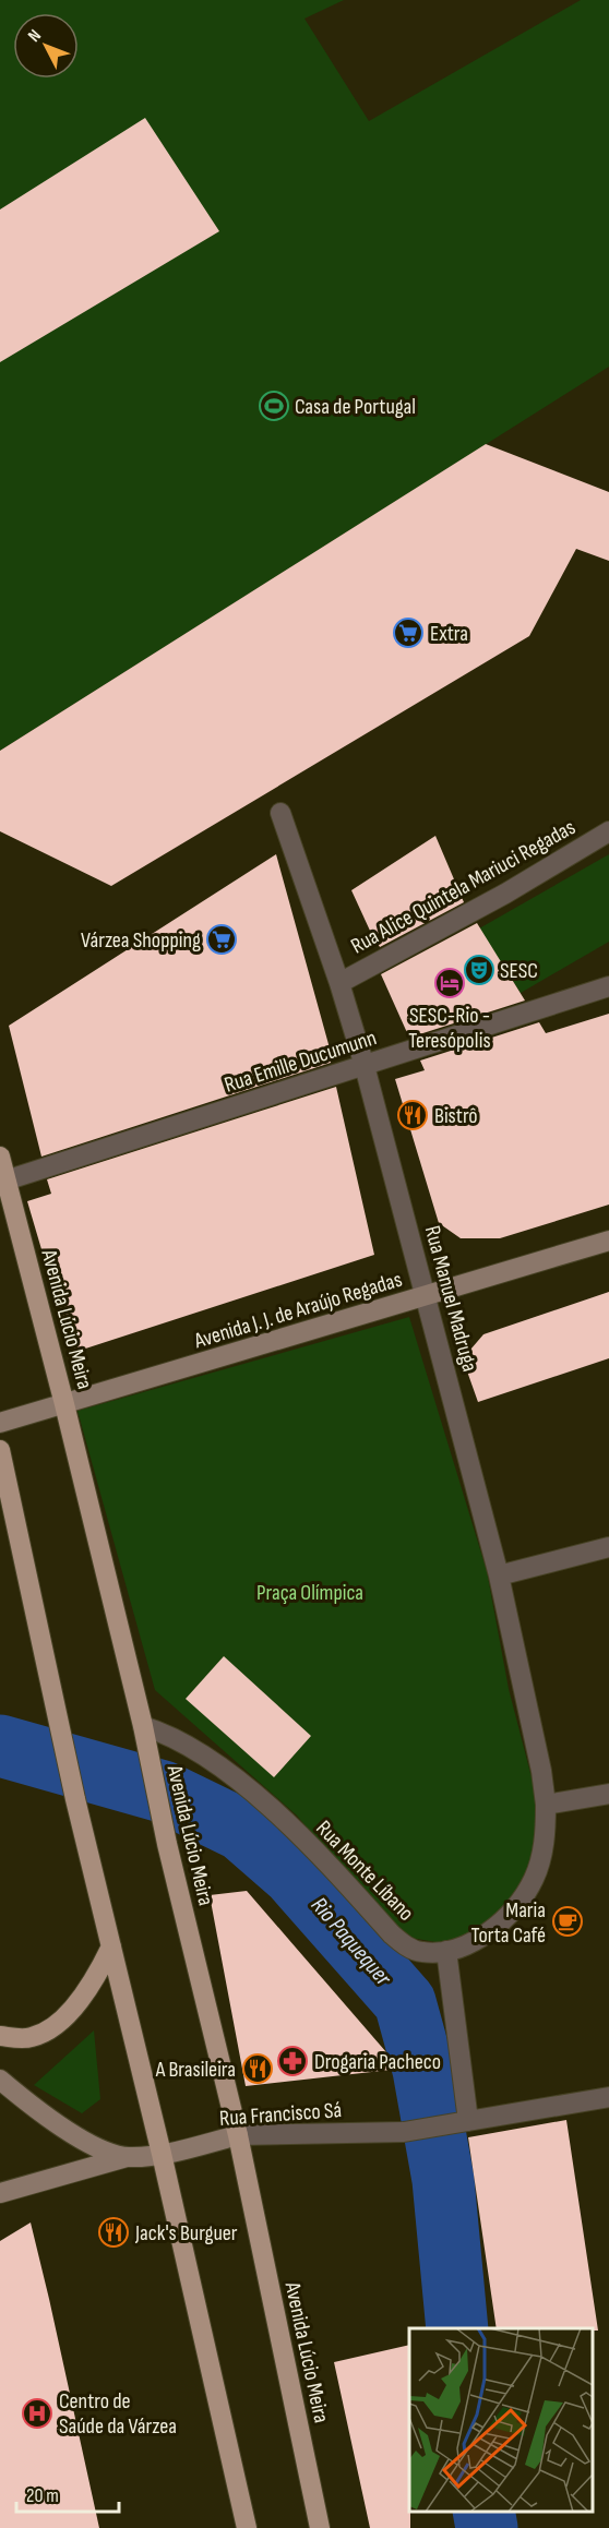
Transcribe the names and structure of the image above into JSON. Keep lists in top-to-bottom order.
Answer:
{
  "streets": {
    "main road": ["Avenida J. J. de Araújo Regadas", "Avenida Lúcio Meira", "Rua Francisco Sá"],
    "street": [
      "Rua Alice Quintela Mariuci Regadas",
      "Rua Emille Ducumunn",
      "Rua Manuel Madruga",
      "Rua Monte Líbano"
    ]
  },
  "crossings": [
    ["Rua Alice Quintela Mariuci Regadas", "Rua Manuel Madruga"],
    ["Rua Emille Ducumunn", "Rua Manuel Madruga"],
    ["Rua Emille Ducumunn", "Avenida Lúcio Meira"],
    ["Rua Manuel Madruga", "Avenida J. J. de Araújo Regadas"],
    ["Rua Manuel Madruga", "Rua Monte Líbano"],
    ["Avenida J. J. de Araújo Regadas", "Avenida Lúcio Meira"],
    ["Avenida Lúcio Meira", "Rua Monte Líbano"],
    ["Avenida Lúcio Meira", "Rua Francisco Sá"]
  ],
  "water": ["Rio Paquequer"],
  "parks": ["Praça Olímpica"],
  "places": {
    "sports": ["Casa de Portugal"],
    "supermarket": ["Extra", "Várzea Shopping"],
    "theatre": ["SESC"],
    "hotel": ["SESC-Rio - Teresópolis"],
    "restaurant": ["Bistrô", "A Brasileira", "Jack's Burguer"],
    "cafe": ["Maria Torta Café"],
    "pharmacy": ["Drogaria Pacheco"],
    "hospital": ["Centro de Saúde da Várzea"]
  },
  "scale_bar": "20 m",
  "north": "top left"
}
